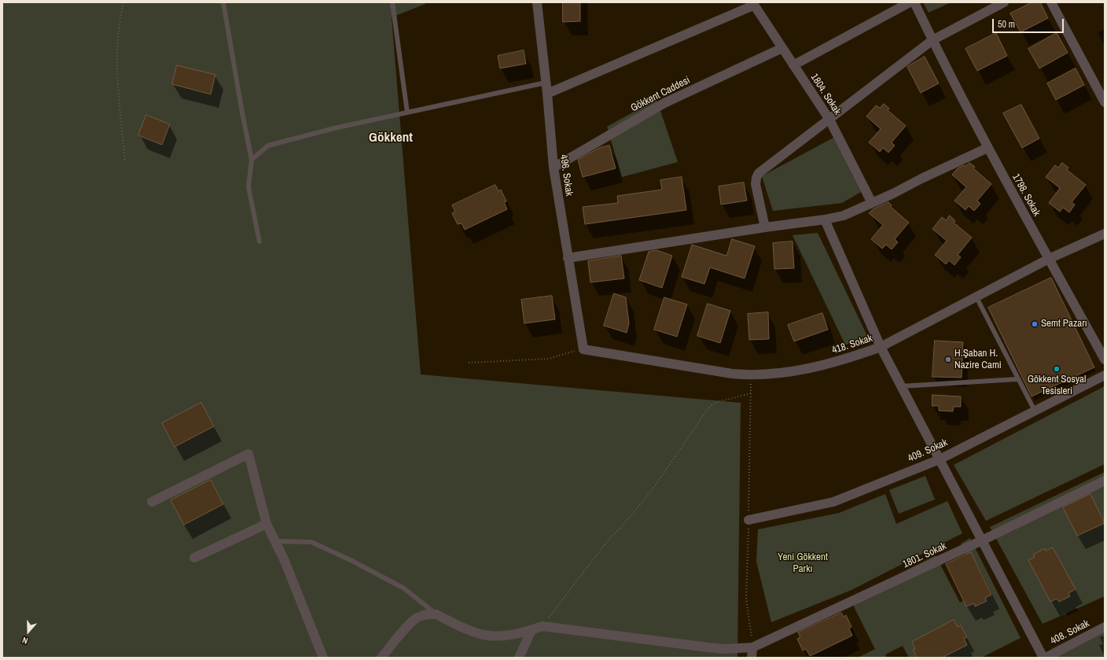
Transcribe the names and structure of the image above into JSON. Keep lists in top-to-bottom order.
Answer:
{
  "streets": {
    "street": [
      "Gökkent Caddesi",
      "1804. Sokak",
      "496. Sokak",
      "1798. Sokak",
      "418. Sokak",
      "409. Sokak",
      "1801. Sokak",
      "408. Sokak"
    ]
  },
  "crossings": [
    ["Gökkent Caddesi", "1804. Sokak"],
    ["Gökkent Caddesi", "496. Sokak"],
    ["496. Sokak", "418. Sokak"],
    ["1798. Sokak", "418. Sokak"]
  ],
  "districts": ["Gökkent"],
  "parks": ["Yeni Gökkent Parkı"],
  "places": ["Semt Pazarı", "H.Şaban H. Nazire Cami", "Gökkent Sosyal Tesisleri"],
  "scale_bar": "50 m",
  "north": "bottom"
}
